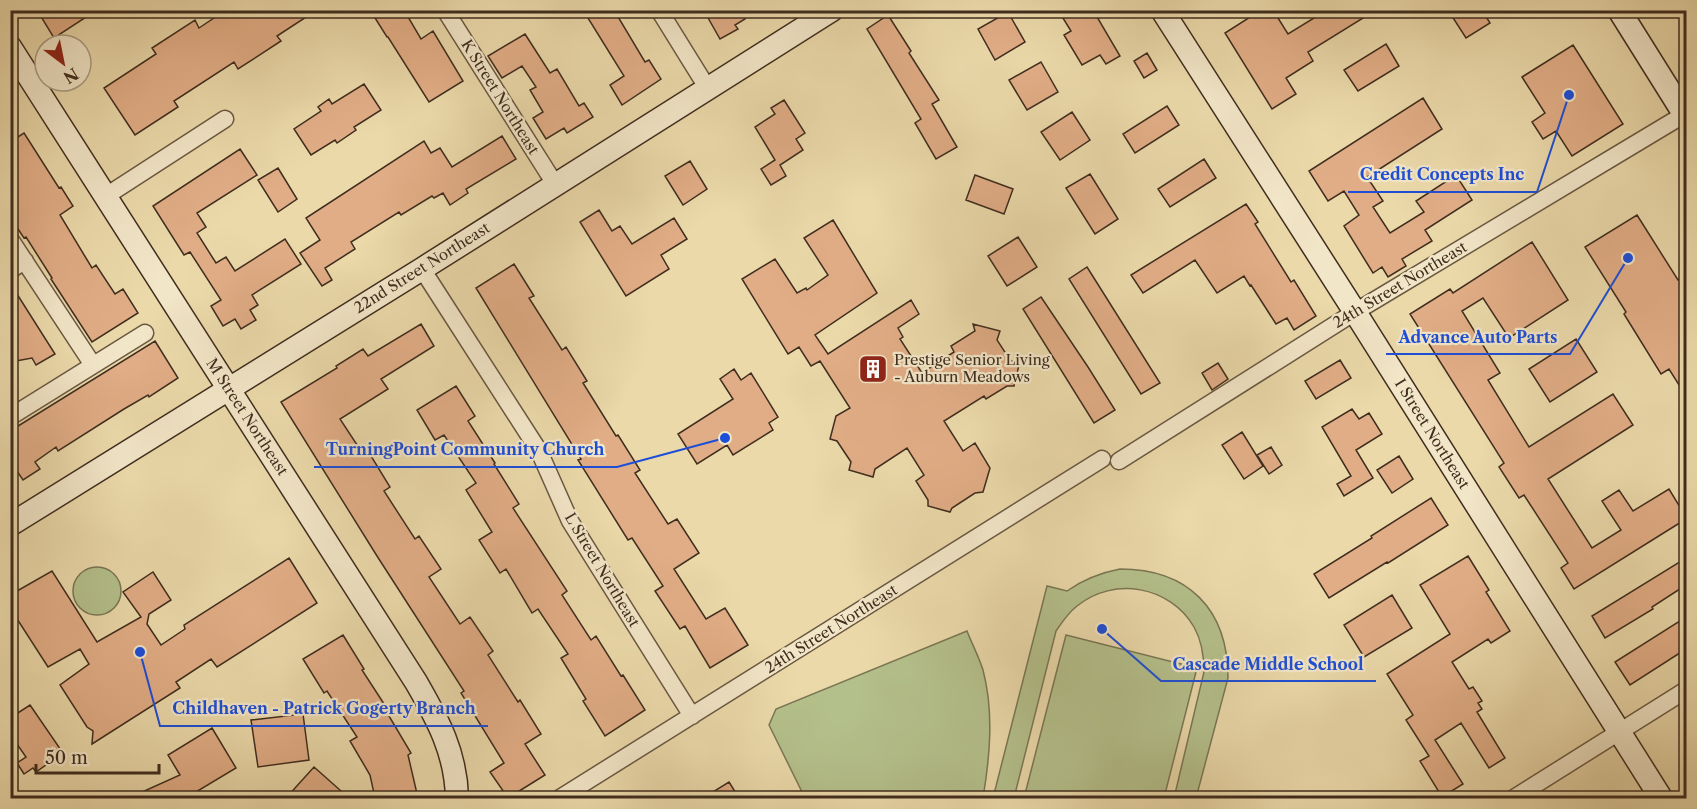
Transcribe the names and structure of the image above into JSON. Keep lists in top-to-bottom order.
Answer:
{
  "streets": {
    "street": [
      "K Street Northeast",
      "22nd Street Northeast",
      "24th Street Northeast",
      "M Street Northeast",
      "I Street Northeast",
      "L Street Northeast"
    ]
  },
  "crossings": [
    ["K Street Northeast", "22nd Street Northeast"],
    ["22nd Street Northeast", "M Street Northeast"],
    ["22nd Street Northeast", "L Street Northeast"],
    ["24th Street Northeast", "I Street Northeast"],
    ["24th Street Northeast", "L Street Northeast"]
  ],
  "places": {
    "other": [
      "Credit Concepts Inc",
      "Advance Auto Parts",
      "TurningPoint Community Church",
      "Cascade Middle School",
      "Childhaven - Patrick Gogerty Branch"
    ],
    "building": ["Prestige Senior Living - Auburn Meadows"]
  },
  "scale_bar": "50 m",
  "north": "bottom right"
}
